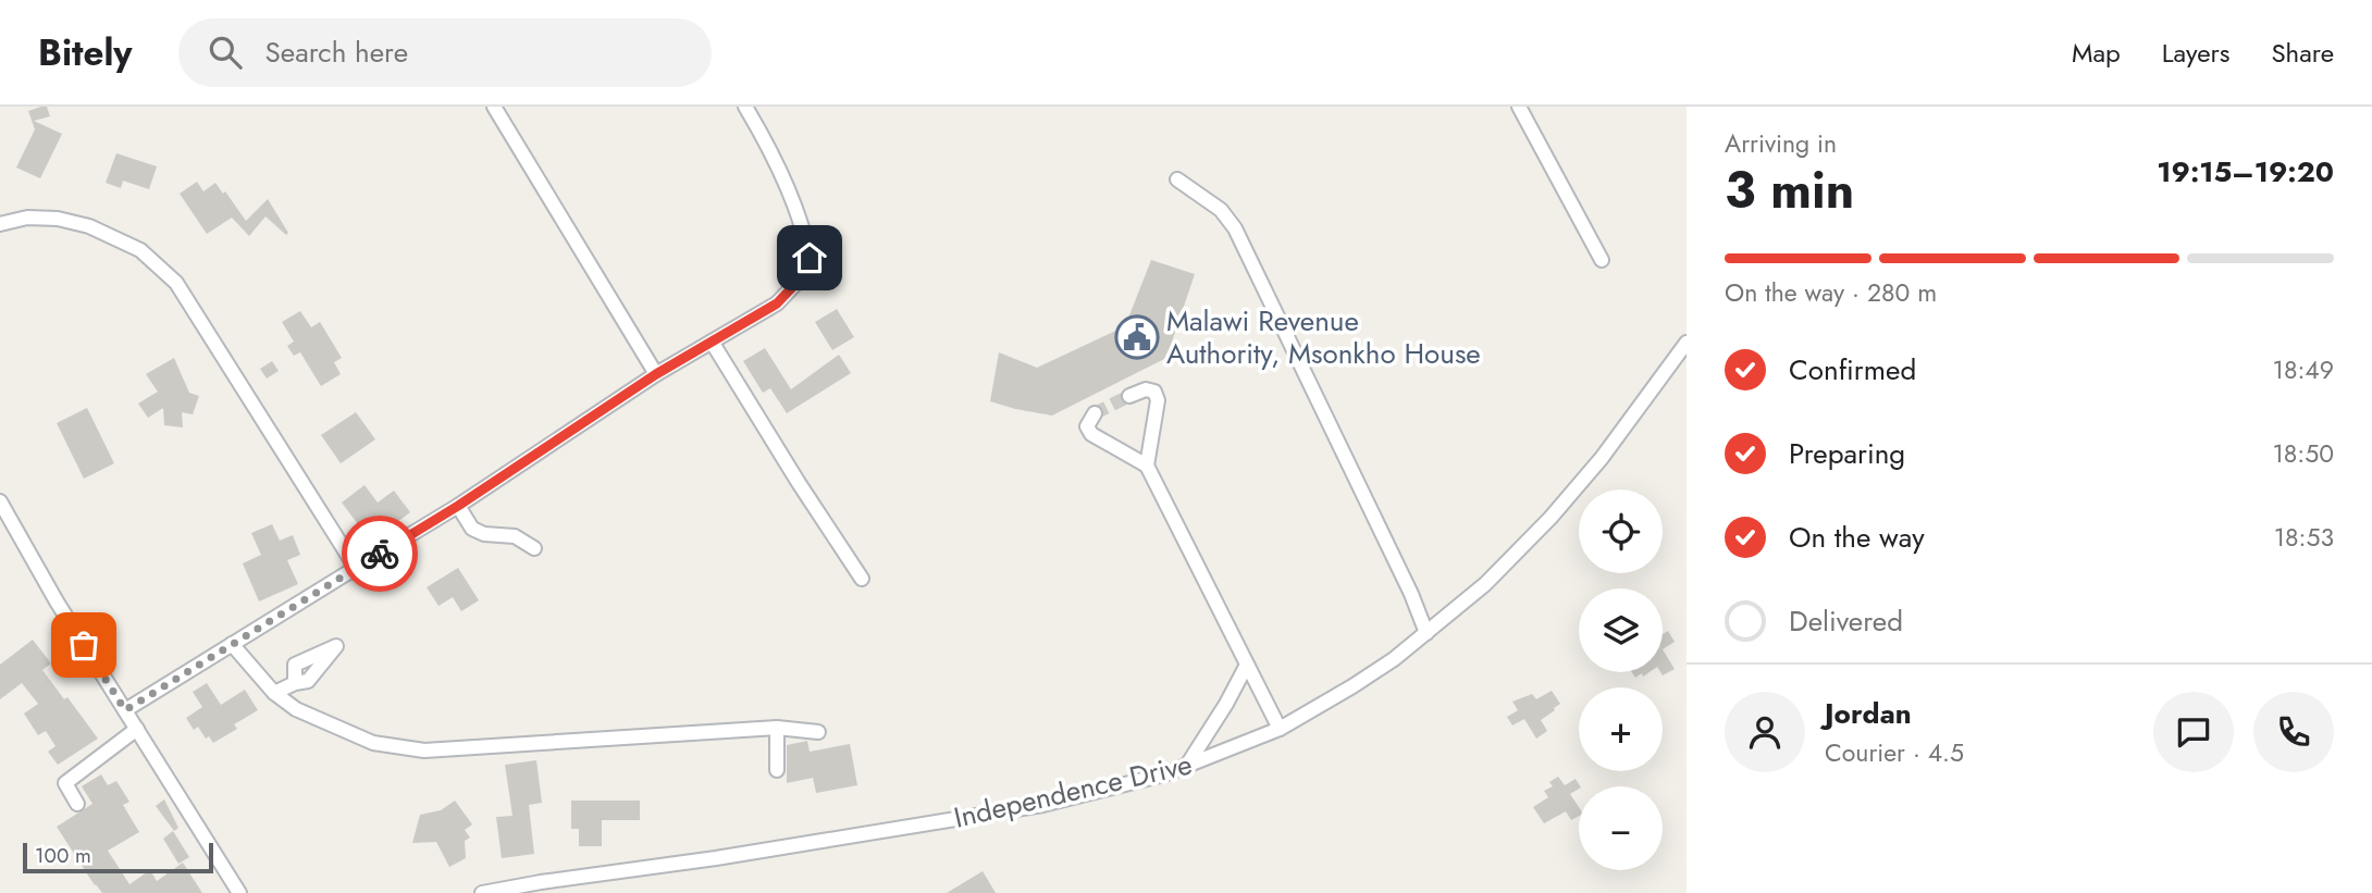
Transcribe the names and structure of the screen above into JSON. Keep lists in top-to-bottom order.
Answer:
{
  "streets": {
    "street": ["Independence Drive"]
  },
  "places": {
    "public building": ["Malawi Revenue Authority, Msonkho House"]
  },
  "scale_bar": "100 m",
  "page": {
    "header": "Bitely",
    "search": "Search here",
    "nav": ["Map", "Layers", "Share"],
    "heading": ["3 min", "Arriving in", "19:15–19:20"],
    "panel": ["Jordan", "Courier · 4.5"],
    "bar": "On the way · 280 m",
    "list": [
      ["Confirmed", "18:49"],
      ["Preparing", "18:50"],
      ["On the way", "18:53"],
      "Delivered"
    ],
    "map_buttons": ["+", "−"],
    "scale": "100 m"
  }
}
